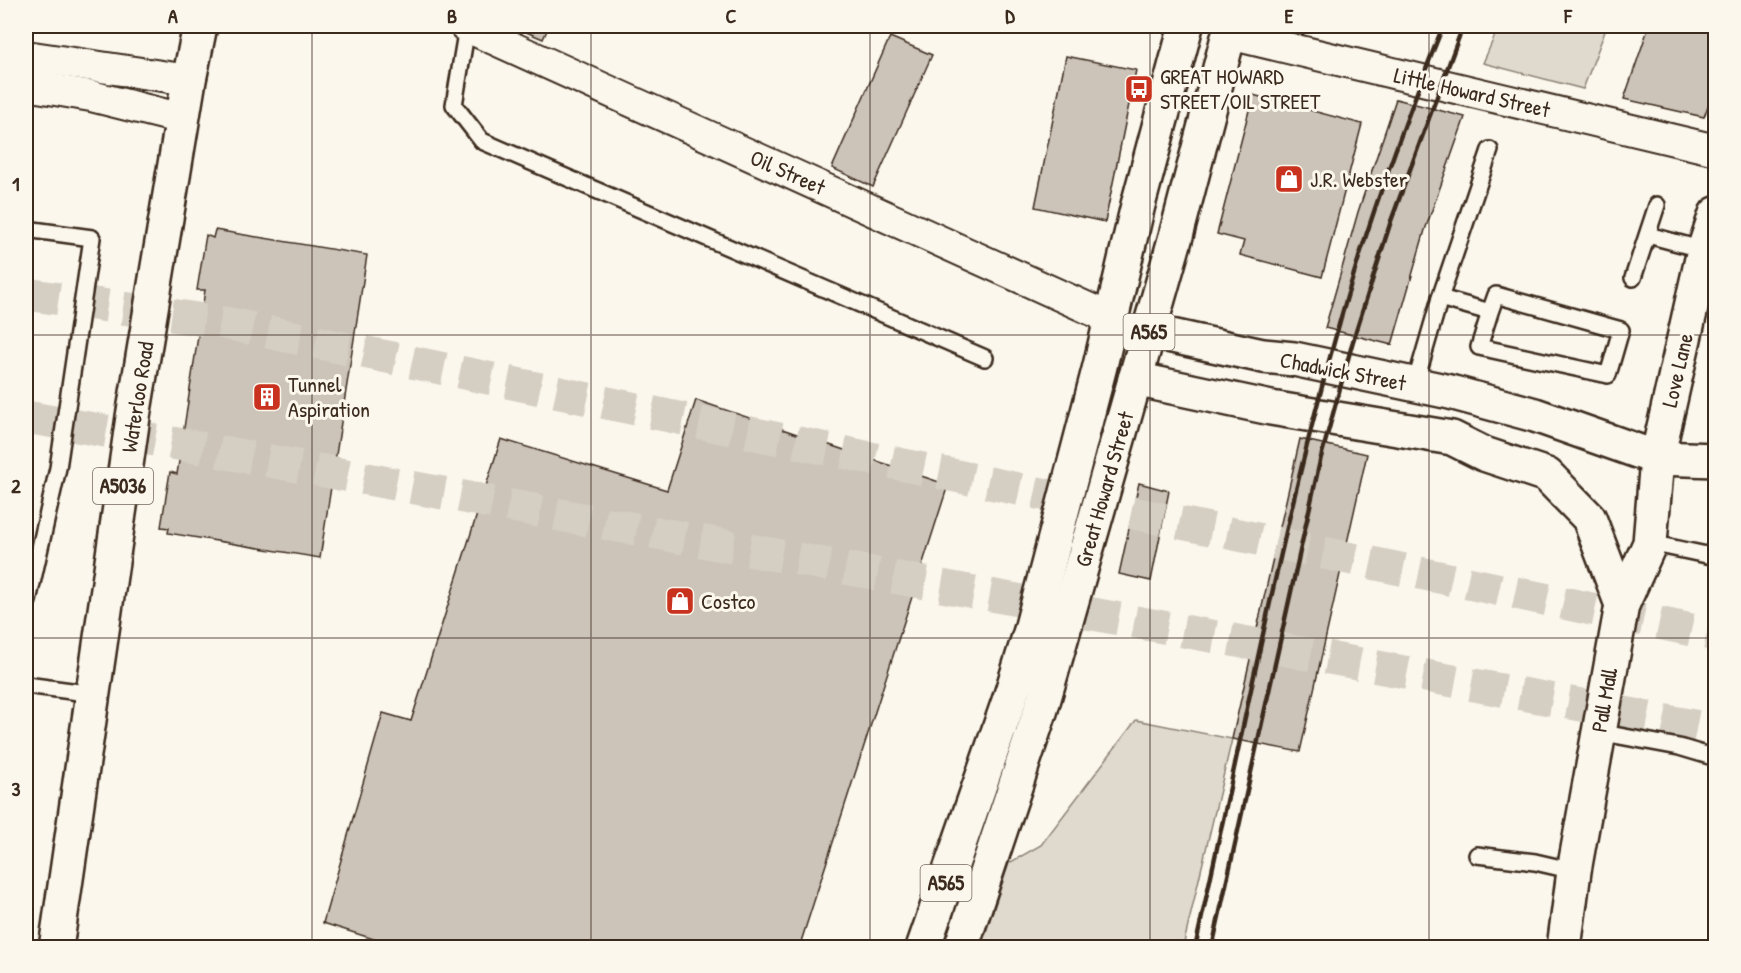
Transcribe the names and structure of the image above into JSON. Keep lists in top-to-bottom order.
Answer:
{
  "streets": {
    "main road": [
      "A565",
      "Love Lane",
      "Chadwick Street",
      "Waterloo Road",
      "A5036",
      "Great Howard Street",
      "Pall Mall"
    ],
    "street": ["Little Howard Street", "Oil Street"]
  },
  "crossings": [
    ["Little Howard Street", "Great Howard Street"],
    ["Oil Street", "Great Howard Street"],
    ["Love Lane", "Chadwick Street"],
    ["Love Lane", "Pall Mall"],
    ["Chadwick Street", "Great Howard Street"],
    ["Chadwick Street", "Pall Mall"]
  ],
  "places": {
    "bus stop": ["GREAT HOWARD STREET/OIL STREET"],
    "shop": ["J.R. Webster", "Costco"],
    "building": ["Tunnel Aspiration"]
  },
  "grid": {
    "columns": [
      "A",
      "B",
      "C",
      "D",
      "E",
      "F"
    ],
    "rows": ["1", "2", "3"]
  }
}
